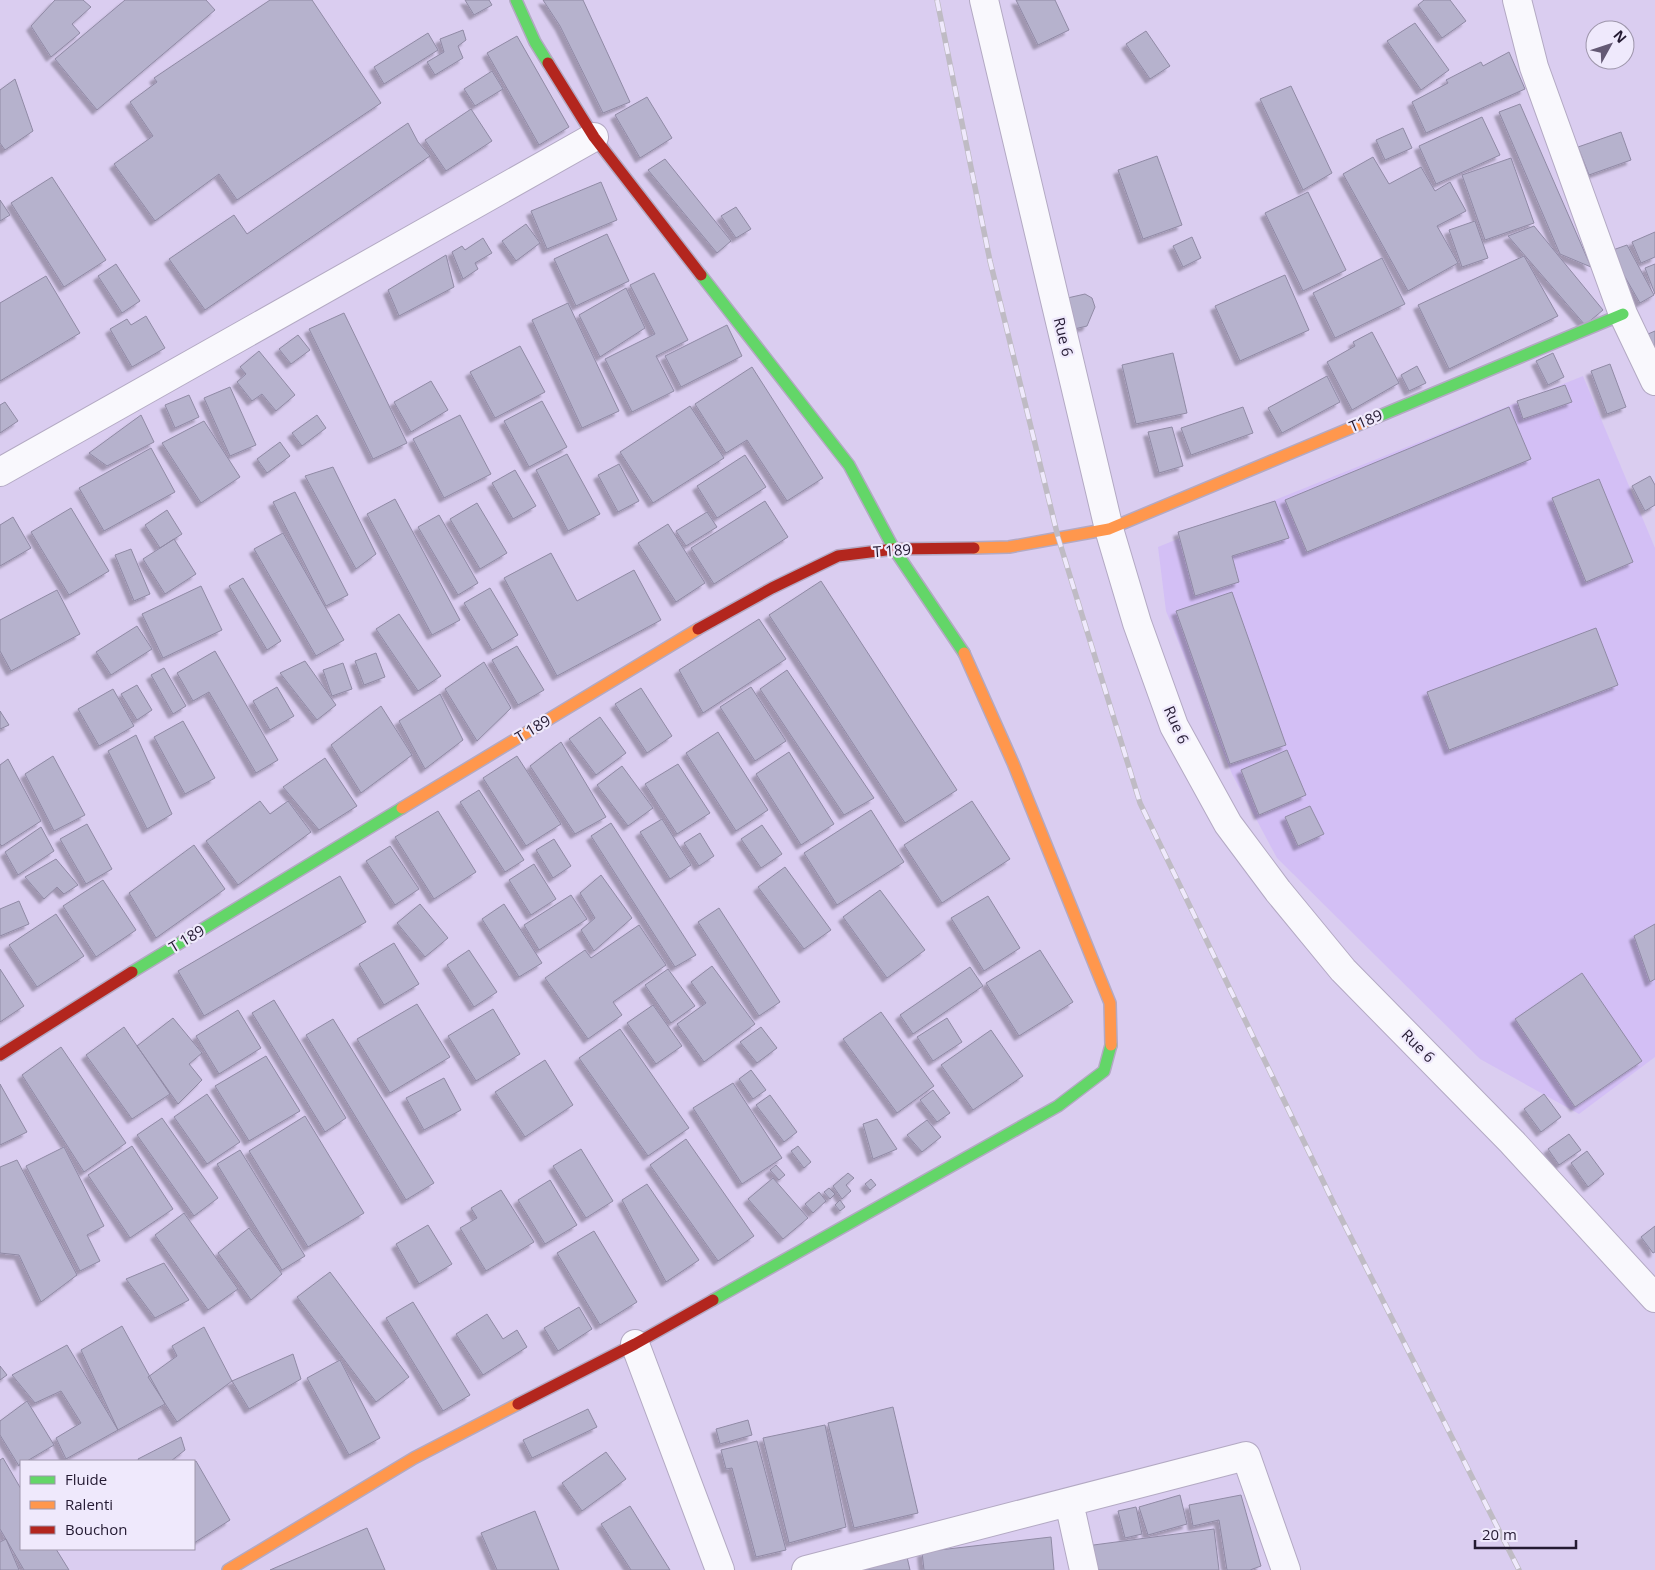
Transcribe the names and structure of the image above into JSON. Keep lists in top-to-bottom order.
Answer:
{
  "streets": {
    "street": ["Rue 6", "T189", "T 189"]
  },
  "crossings": [
    ["Rue 6", "T189"],
    ["Rue 6", "T 189"],
    ["T189", "T 189"]
  ],
  "legend": ["Fluide", "Ralenti", "Bouchon"],
  "scale_bar": "20 m",
  "north": "top right"
}
